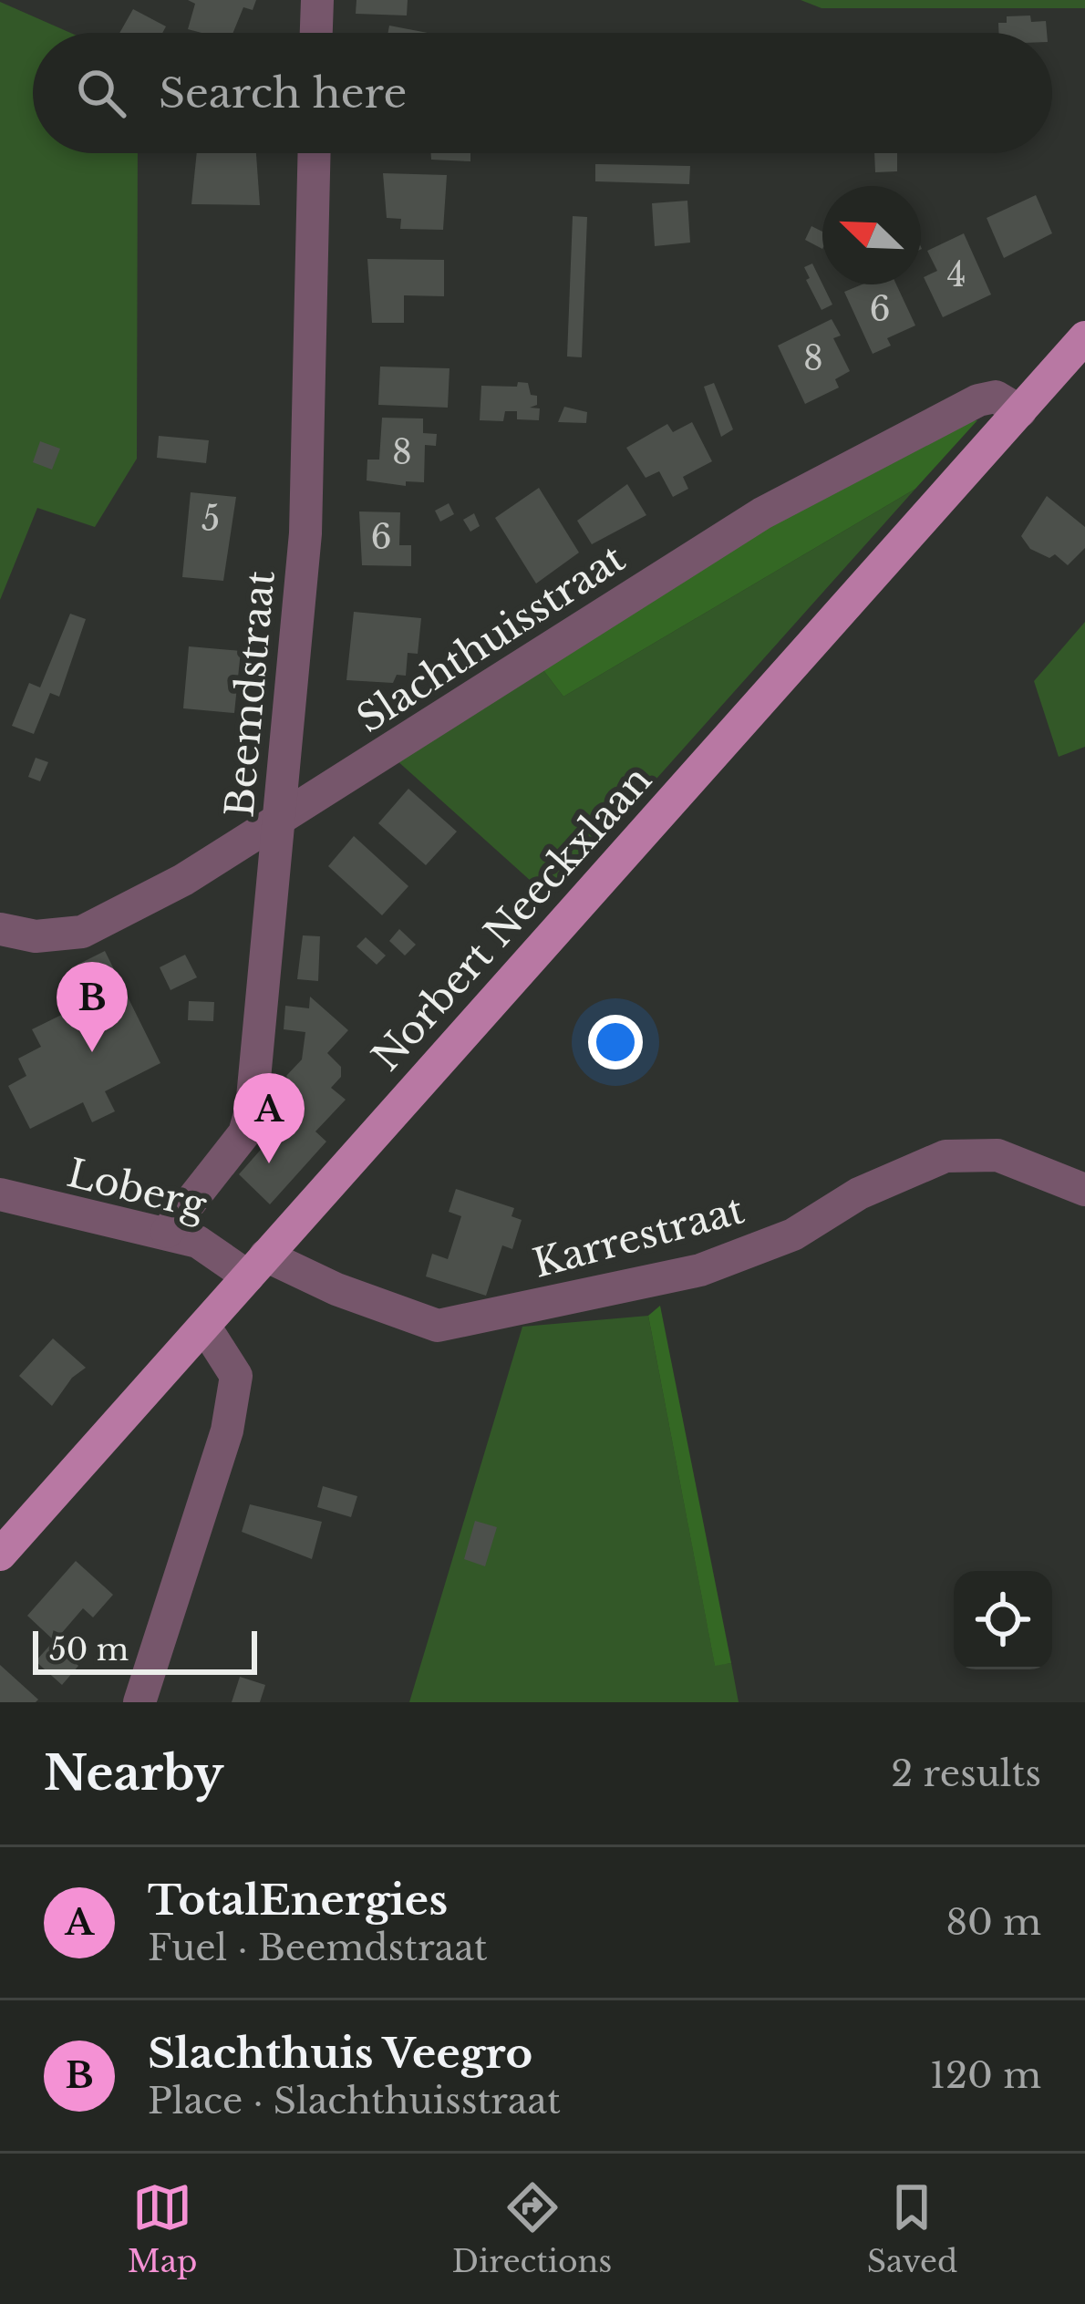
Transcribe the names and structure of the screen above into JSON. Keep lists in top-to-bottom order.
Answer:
{
  "streets": {
    "main road": ["Norbert Neeckxlaan"],
    "street": [
      "Slachthuisstraat",
      "Beemdstraat",
      "Loberg",
      "Karrestraat"
    ]
  },
  "crossings": [
    ["Slachthuisstraat", "Beemdstraat"],
    ["Slachthuisstraat", "Norbert Neeckxlaan"],
    ["Beemdstraat", "Loberg"],
    ["Norbert Neeckxlaan", "Loberg"],
    ["Norbert Neeckxlaan", "Karrestraat"],
    ["Loberg", "Karrestraat"]
  ],
  "house_numbers": [
    "4",
    "6",
    "8",
    "8",
    "5",
    "6"
  ],
  "scale_bar": "50 m",
  "north": "top left",
  "page": {
    "search": "Search here",
    "pins": ["B", "A"],
    "scale": "50 m",
    "heading": ["Nearby", "2 results"],
    "list": [
      {
        "mark": "A",
        "name": "TotalEnergies",
        "note": "Fuel · Beemdstraat",
        "value": "80 m"
      },
      {
        "mark": "B",
        "name": "Slachthuis Veegro",
        "note": "Place · Slachthuisstraat",
        "value": "120 m"
      }
    ],
    "nav": ["Map", "Directions", "Saved"]
  }
}
